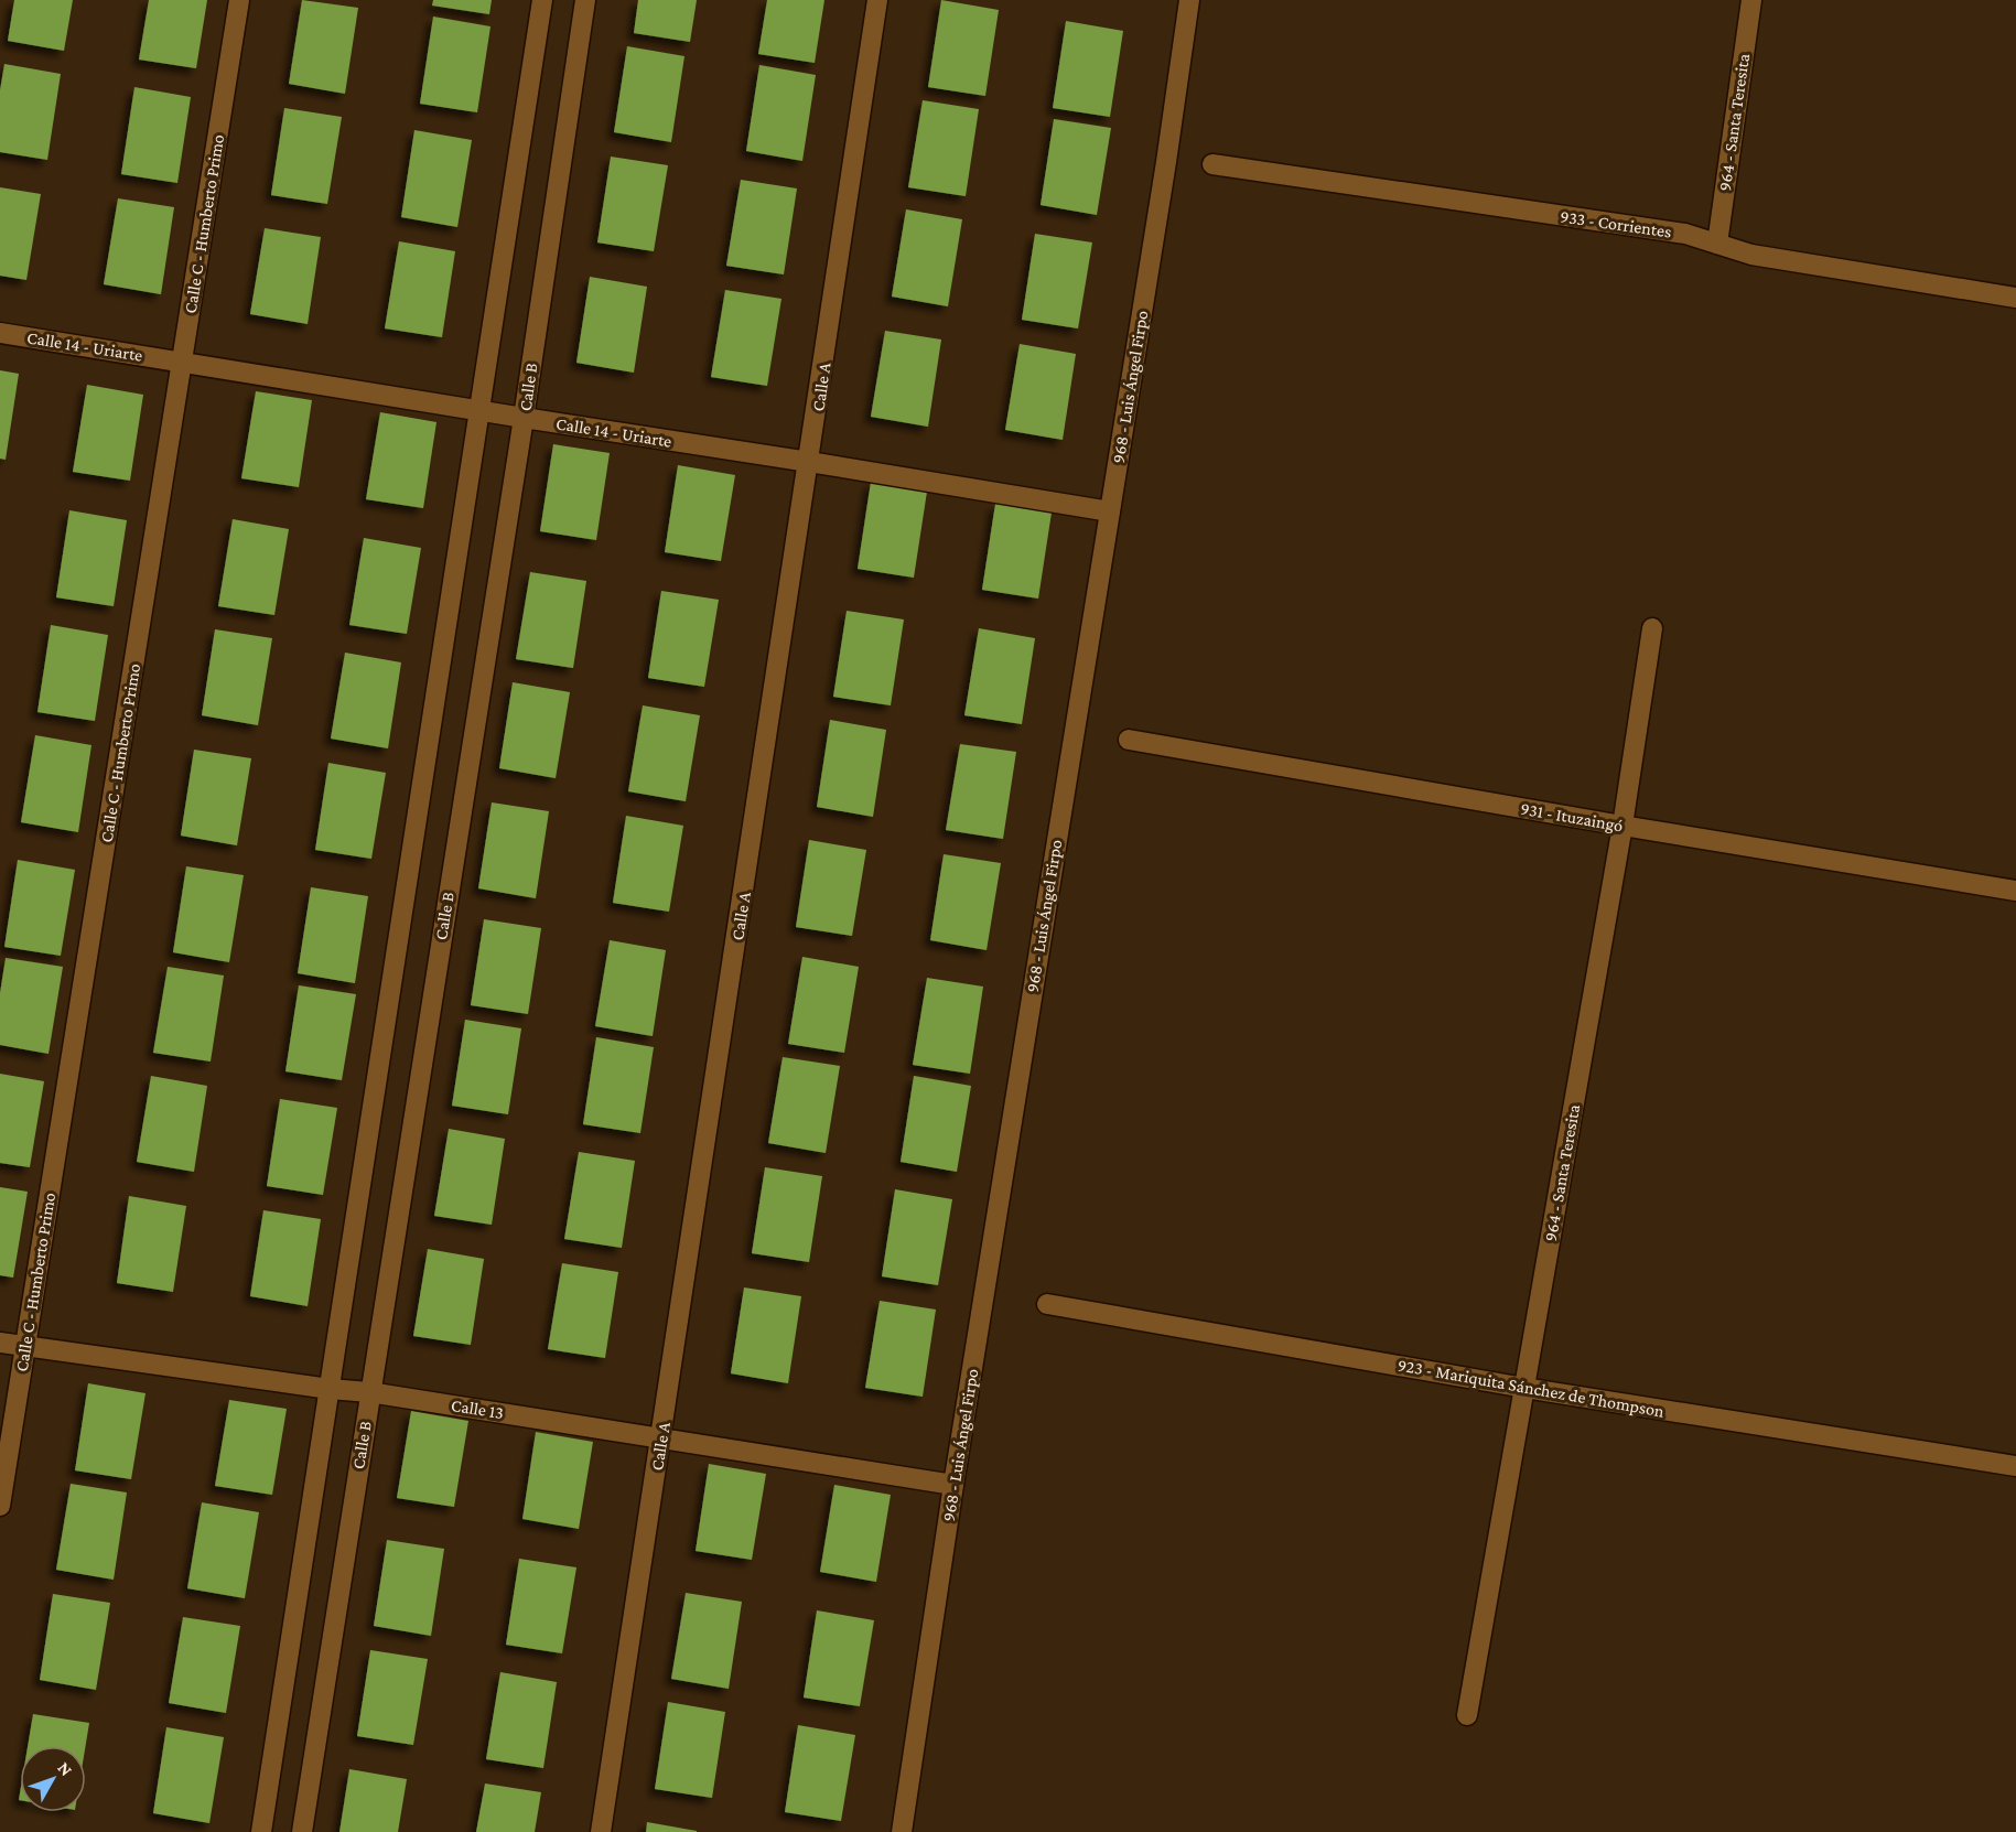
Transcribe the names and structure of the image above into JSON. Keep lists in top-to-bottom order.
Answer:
{
  "streets": {
    "street": [
      "964 - Santa Teresita",
      "Calle C - Humberto Primo",
      "933 - Corrientes",
      "Calle 14 - Uriarte",
      "Calle B",
      "Calle A",
      "968 - Luis Ángel Firpo",
      "931 - Ituzaingó",
      "923 - Mariquita Sánchez de Thompson",
      "Calle 13"
    ]
  },
  "crossings": [
    ["964 - Santa Teresita", "933 - Corrientes"],
    ["964 - Santa Teresita", "931 - Ituzaingó"],
    ["964 - Santa Teresita", "923 - Mariquita Sánchez de Thompson"],
    ["Calle C - Humberto Primo", "Calle 14 - Uriarte"],
    ["Calle C - Humberto Primo", "Calle 13"],
    ["Calle 14 - Uriarte", "Calle B"],
    ["Calle 14 - Uriarte", "Calle A"],
    ["Calle 14 - Uriarte", "968 - Luis Ángel Firpo"],
    ["Calle B", "Calle 13"],
    ["Calle A", "Calle 13"],
    ["968 - Luis Ángel Firpo", "Calle 13"]
  ],
  "north": "top right"
}
